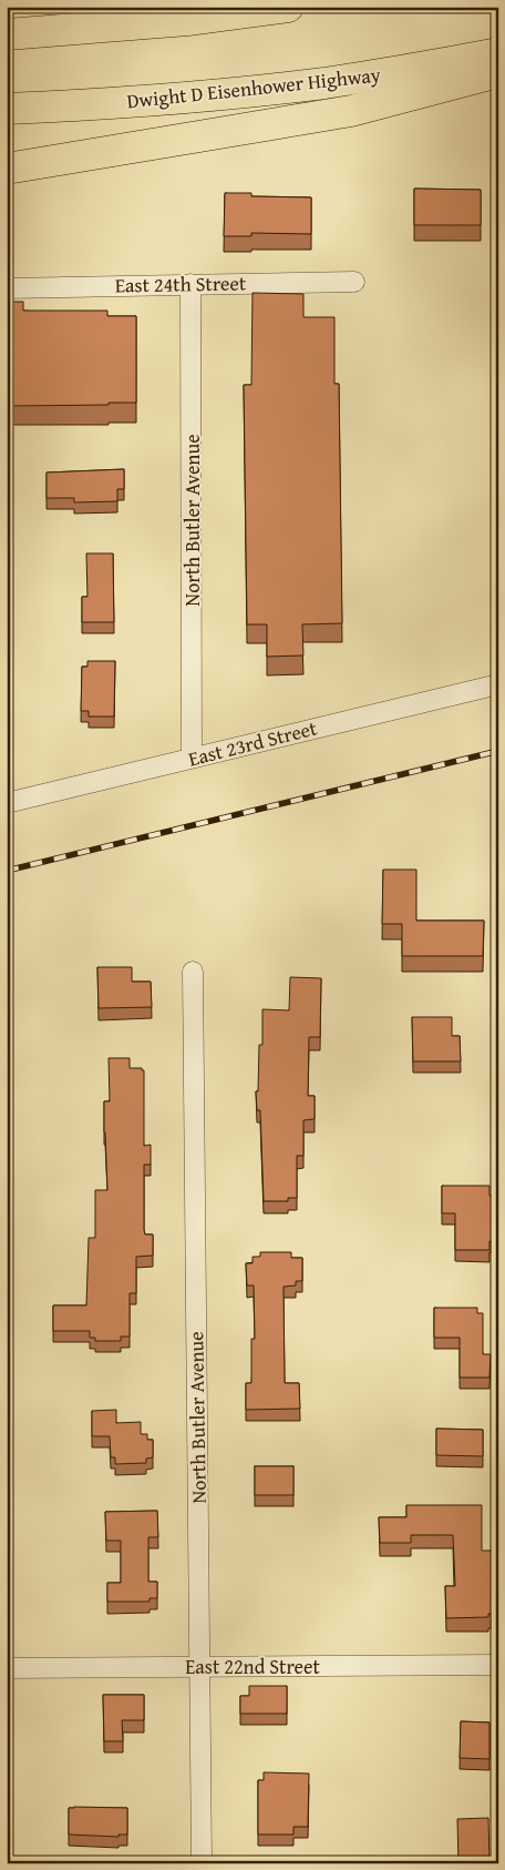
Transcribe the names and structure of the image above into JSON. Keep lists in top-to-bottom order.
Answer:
{
  "streets": {
    "highway": ["Dwight D Eisenhower Highway"],
    "street": [
      "East 24th Street",
      "North Butler Avenue",
      "East 23rd Street",
      "East 22nd Street"
    ]
  },
  "crossings": [
    ["East 24th Street", "North Butler Avenue"],
    ["North Butler Avenue", "East 23rd Street"],
    ["North Butler Avenue", "East 22nd Street"]
  ]
}
